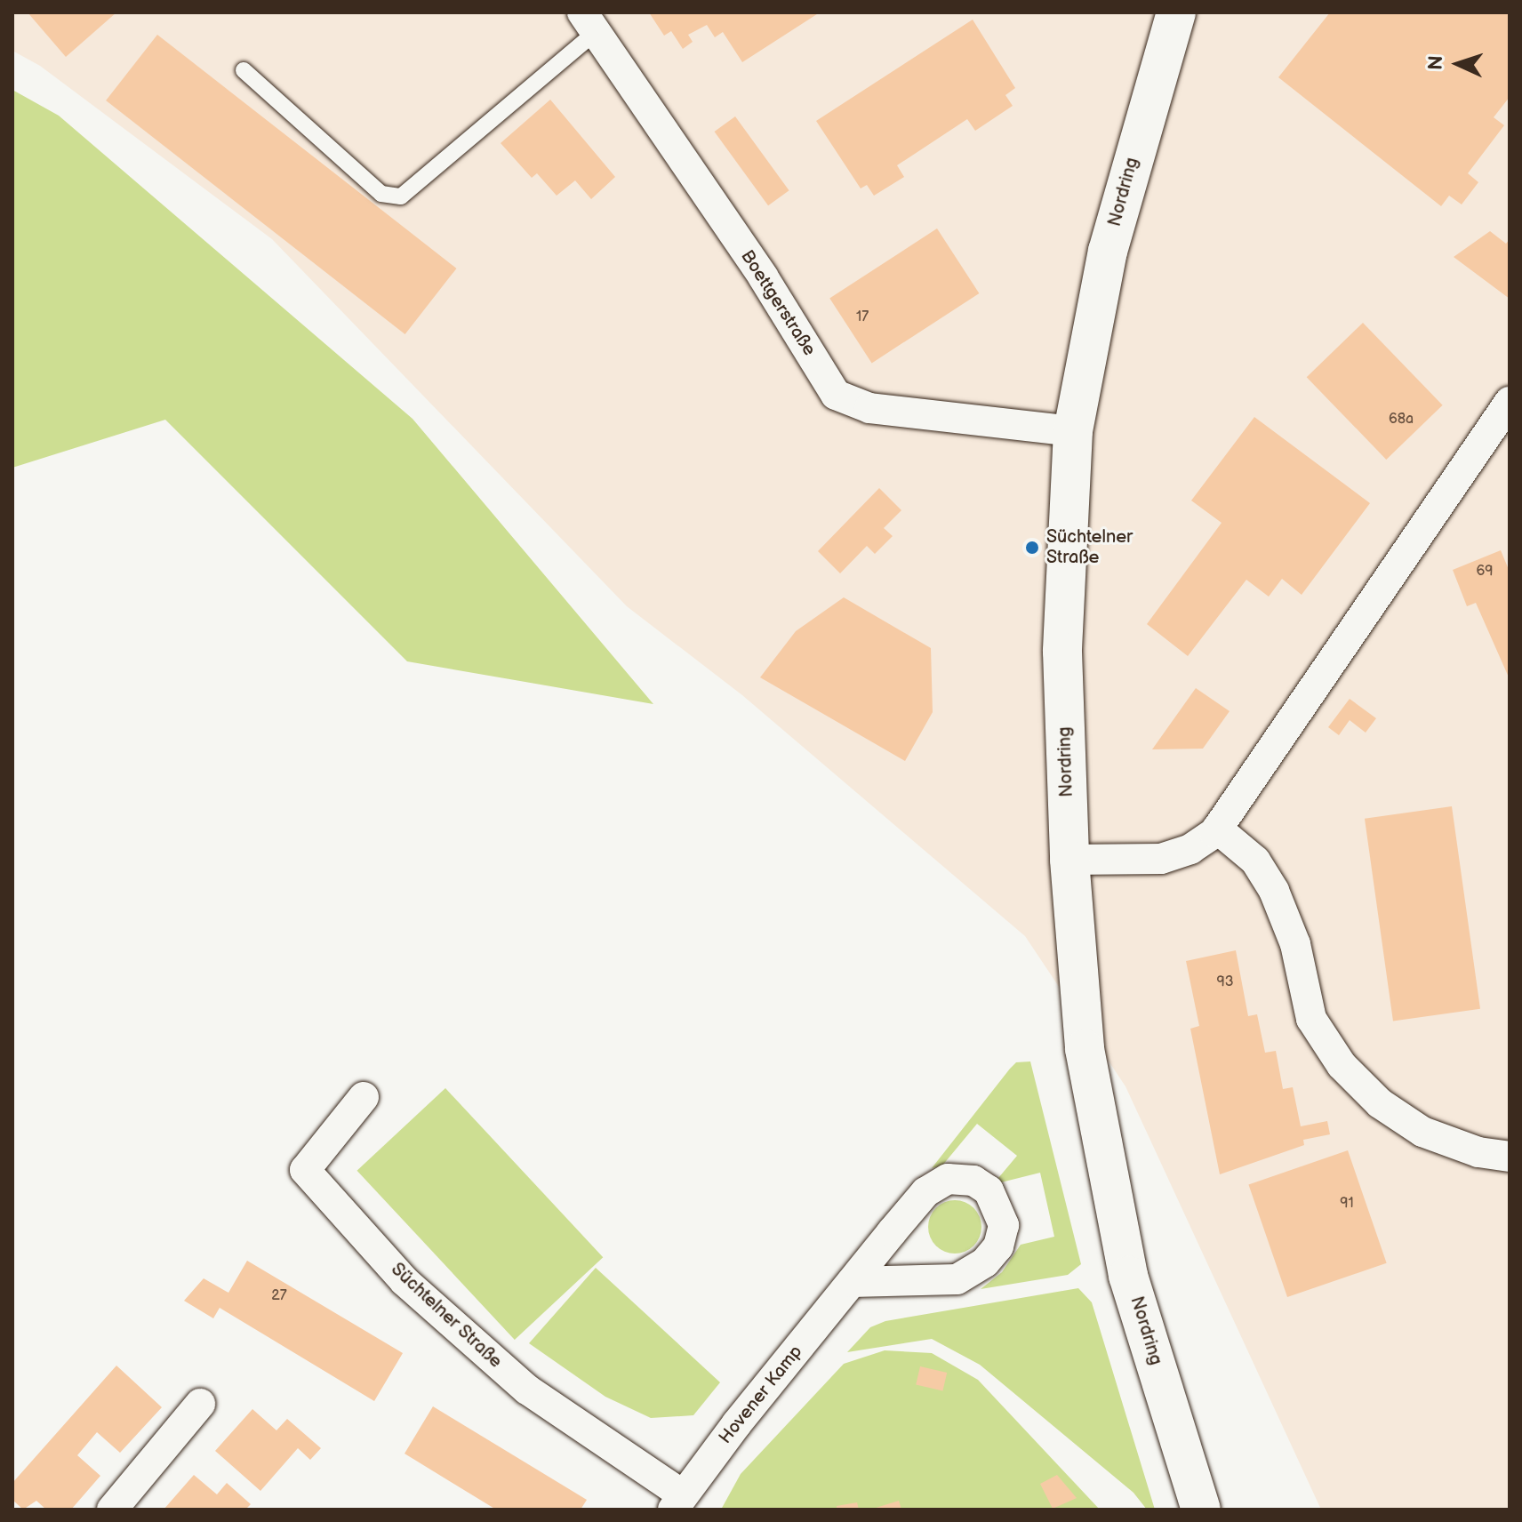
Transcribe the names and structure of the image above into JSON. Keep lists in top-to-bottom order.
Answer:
{
  "streets": {
    "main road": ["Nordring"],
    "street": ["Boettgerstraße", "Süchtelner Straße", "Hovener Kamp"]
  },
  "crossings": [
    ["Nordring", "Boettgerstraße"],
    ["Süchtelner Straße", "Hovener Kamp"]
  ],
  "places": ["Süchtelner Straße"],
  "house_numbers": [
    "17",
    "68a",
    "69",
    "93",
    "91",
    "27"
  ],
  "north": "left"
}
